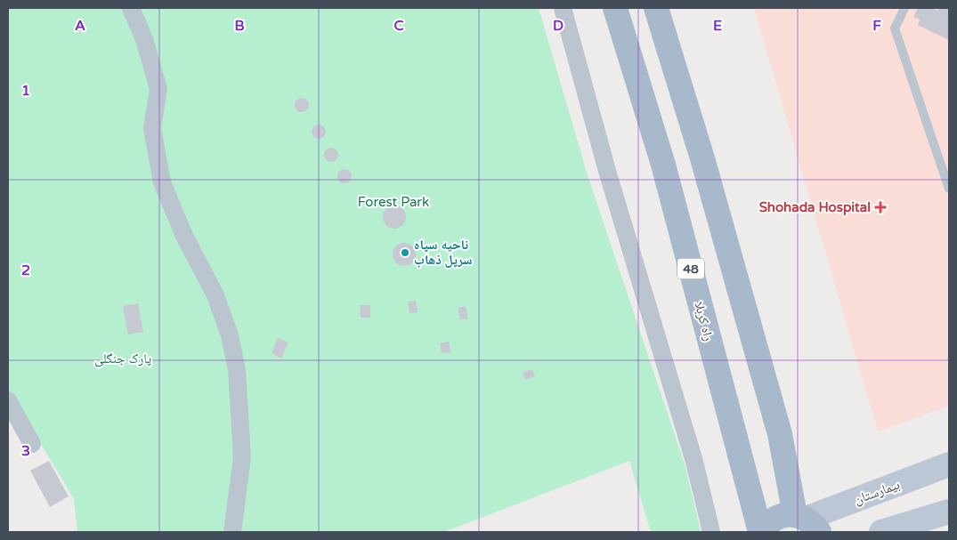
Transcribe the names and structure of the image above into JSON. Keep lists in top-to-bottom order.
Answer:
{
  "streets": {
    "main road": ["48", "راه کربلا", "بیمارستان"]
  },
  "crossings": [
    ["48", "راه کربلا"],
    ["48", "بیمارستان"]
  ],
  "parks": ["Forest Park", "پارک جنگلی"],
  "places": {
    "health": ["Shohada Hospital"],
    "other": ["ناحیه سپاه سرپل ذهاب"]
  },
  "grid": {
    "columns": [
      "A",
      "B",
      "C",
      "D",
      "E",
      "F"
    ],
    "rows": ["1", "2", "3"]
  }
}
